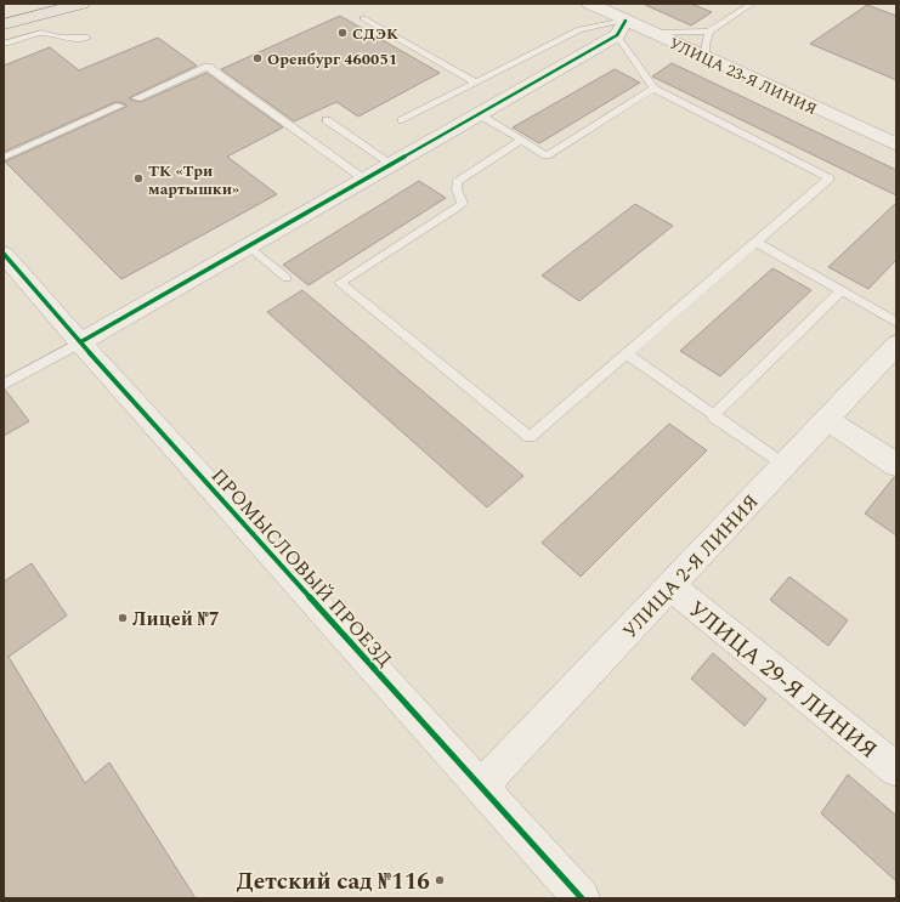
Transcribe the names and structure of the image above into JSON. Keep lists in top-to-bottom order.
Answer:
{
  "streets": {
    "street": [
      "УЛИЦА 23-Я ЛИНИЯ",
      "УЛИЦА 2-Я ЛИНИЯ",
      "ПРОМЫСЛОВЫЙ ПРОЕЗД",
      "УЛИЦА 29-Я ЛИНИЯ"
    ]
  },
  "crossings": [
    ["УЛИЦА 2-Я ЛИНИЯ", "ПРОМЫСЛОВЫЙ ПРОЕЗД"],
    ["УЛИЦА 2-Я ЛИНИЯ", "УЛИЦА 29-Я ЛИНИЯ"]
  ],
  "places": [
    "СДЭК",
    "Оренбург 460051",
    "ТК «Три мартышки»",
    "Лицей №7",
    "Детский сад №116"
  ]
}
